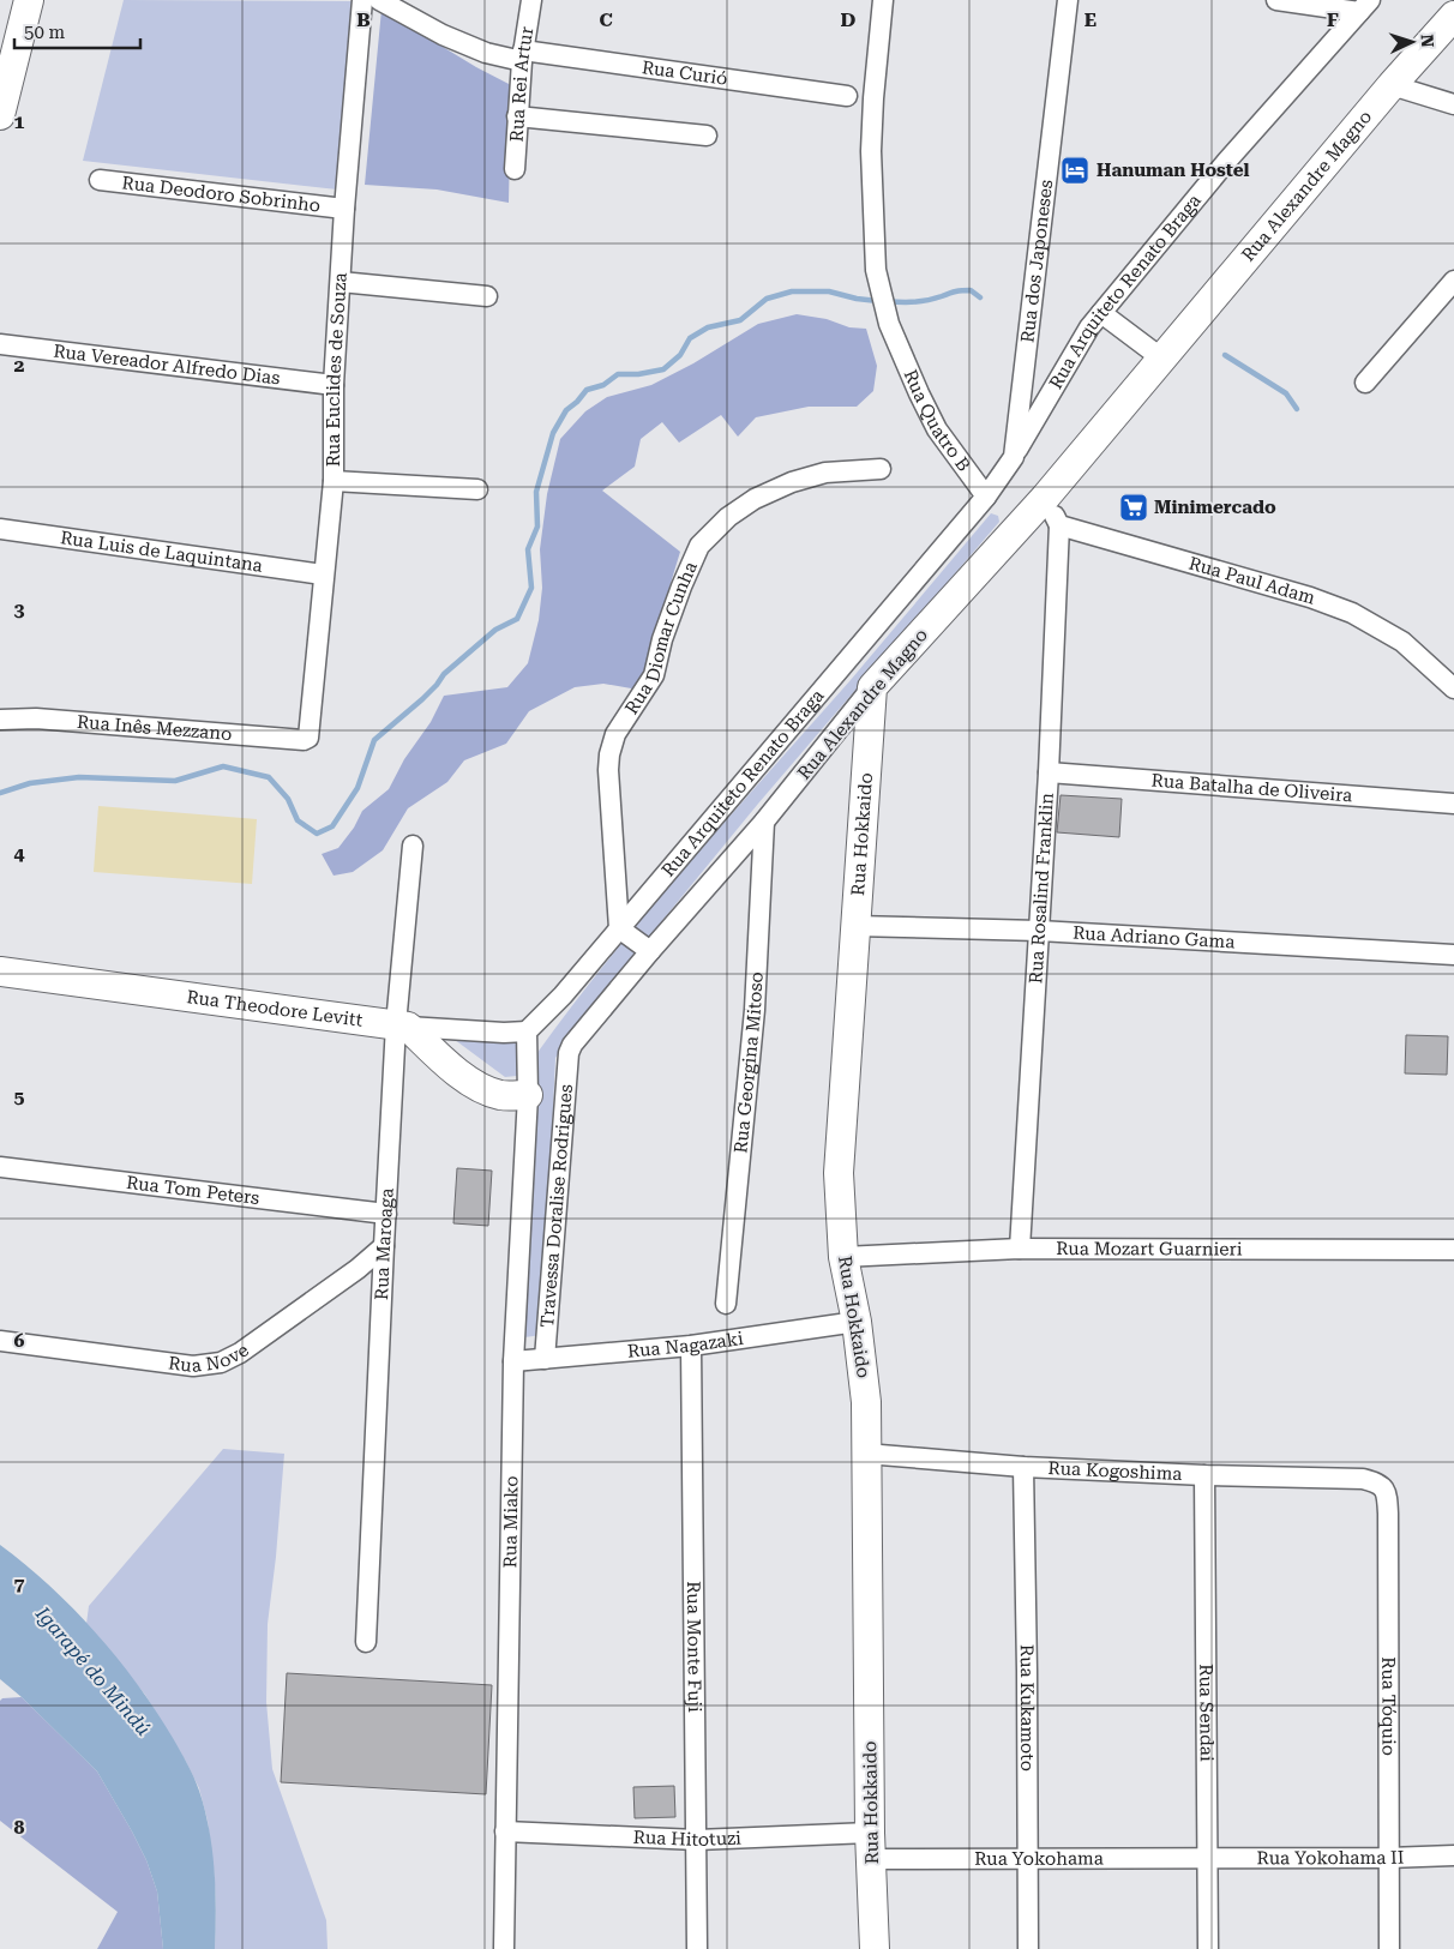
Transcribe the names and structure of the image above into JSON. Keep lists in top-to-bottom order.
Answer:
{
  "streets": {
    "street": [
      "Rua Curió",
      "Rua Rei Artur",
      "Rua Alexandre Magno",
      "Rua Deodoro Sobrinho",
      "Rua dos Japoneses",
      "Rua Arquiteto Renato Braga",
      "Rua Vereador Alfredo Dias",
      "Rua Euclides de Souza",
      "Rua Quatro B",
      "Rua Luis de Laquintana",
      "Rua Paul Adam",
      "Rua Diomar Cunha",
      "Rua Inês Mezzano",
      "Rua Batalha de Oliveira",
      "Rua Hokkaido",
      "Rua Rosalind Franklin",
      "Rua Adriano Gama",
      "Rua Theodore Levitt",
      "Rua Georgina Mitoso",
      "Rua Tom Peters",
      "Travessa Doralise Rodrigues",
      "Rua Maroaga",
      "Rua Mozart Guarnieri",
      "Rua Nagazaki",
      "Rua Nove",
      "Rua Kogoshima",
      "Rua Miako",
      "Rua Monte Fuji",
      "Rua Tóquio",
      "Rua Kukamoto",
      "Rua Sendai",
      "Rua Hitotuzi",
      "Rua Yokohama",
      "Rua Yokohama II"
    ]
  },
  "crossings": [
    ["Rua Curió", "Rua Rei Artur"],
    ["Rua Alexandre Magno", "Rua Hokkaido"],
    ["Rua Alexandre Magno", "Rua Georgina Mitoso"],
    ["Rua Alexandre Magno", "Travessa Doralise Rodrigues"],
    ["Rua Deodoro Sobrinho", "Rua Euclides de Souza"],
    ["Rua dos Japoneses", "Rua Arquiteto Renato Braga"],
    ["Rua dos Japoneses", "Rua Quatro B"],
    ["Rua Arquiteto Renato Braga", "Rua Quatro B"],
    ["Rua Arquiteto Renato Braga", "Rua Diomar Cunha"],
    ["Rua Vereador Alfredo Dias", "Rua Euclides de Souza"],
    ["Rua Euclides de Souza", "Rua Luis de Laquintana"],
    ["Rua Euclides de Souza", "Rua Inês Mezzano"],
    ["Rua Paul Adam", "Rua Rosalind Franklin"],
    ["Rua Batalha de Oliveira", "Rua Rosalind Franklin"],
    ["Rua Hokkaido", "Rua Adriano Gama"],
    ["Rua Hokkaido", "Rua Mozart Guarnieri"],
    ["Rua Hokkaido", "Rua Nagazaki"],
    ["Rua Hokkaido", "Rua Kogoshima"],
    ["Rua Hokkaido", "Rua Hitotuzi"],
    ["Rua Hokkaido", "Rua Yokohama"],
    ["Rua Rosalind Franklin", "Rua Adriano Gama"],
    ["Rua Rosalind Franklin", "Rua Mozart Guarnieri"],
    ["Rua Theodore Levitt", "Rua Maroaga"],
    ["Rua Tom Peters", "Rua Maroaga"],
    ["Travessa Doralise Rodrigues", "Rua Nagazaki"],
    ["Rua Maroaga", "Rua Nove"],
    ["Rua Nagazaki", "Rua Miako"],
    ["Rua Nagazaki", "Rua Monte Fuji"],
    ["Rua Kogoshima", "Rua Tóquio"],
    ["Rua Kogoshima", "Rua Kukamoto"],
    ["Rua Kogoshima", "Rua Sendai"],
    ["Rua Miako", "Rua Hitotuzi"],
    ["Rua Monte Fuji", "Rua Hitotuzi"],
    ["Rua Tóquio", "Rua Yokohama II"],
    ["Rua Kukamoto", "Rua Yokohama"],
    ["Rua Sendai", "Rua Yokohama"],
    ["Rua Sendai", "Rua Yokohama II"],
    ["Rua Hitotuzi", "Rua Yokohama"],
    ["Rua Yokohama", "Rua Yokohama II"]
  ],
  "water": ["Igarapé do Mindú"],
  "places": {
    "hotel": ["Hanuman Hostel"],
    "supermarket": ["Minimercado"]
  },
  "scale_bar": "50 m",
  "north": "right",
  "grid": {
    "columns": [
      "B",
      "C",
      "D",
      "E",
      "F"
    ],
    "rows": [
      "1",
      "2",
      "3",
      "4",
      "5",
      "6",
      "7",
      "8"
    ]
  }
}
